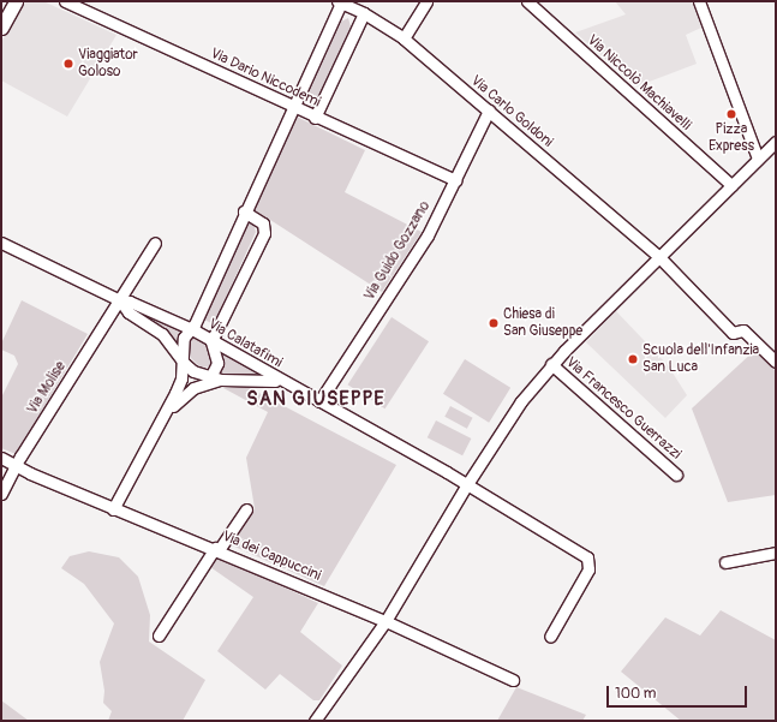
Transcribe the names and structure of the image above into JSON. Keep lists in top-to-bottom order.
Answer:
{
  "streets": {
    "street": [
      "Via Dario Niccodemi",
      "Via Niccolò Machiavelli",
      "Via Carlo Goldoni",
      "Via Guido Gozzano",
      "Via Calatafimi",
      "Via Molise",
      "Via Francesco Guerrazzi",
      "Via dei Cappuccini"
    ]
  },
  "crossings": [
    ["Via Dario Niccodemi", "Via Guido Gozzano"],
    ["Via Niccolò Machiavelli", "Via Francesco Guerrazzi"],
    ["Via Carlo Goldoni", "Via Guido Gozzano"],
    ["Via Carlo Goldoni", "Via Francesco Guerrazzi"],
    ["Via Guido Gozzano", "Via Calatafimi"],
    ["Via Calatafimi", "Via Molise"],
    ["Via Calatafimi", "Via Francesco Guerrazzi"],
    ["Via Molise", "Via dei Cappuccini"],
    ["Via Francesco Guerrazzi", "Via dei Cappuccini"]
  ],
  "districts": ["SAN GIUSEPPE"],
  "places": [
    "Viaggiator Goloso",
    "Pizza Express",
    "Chiesa di San Giuseppe",
    "Scuola dell'Infanzia San Luca"
  ],
  "scale_bar": "100 m"
}
